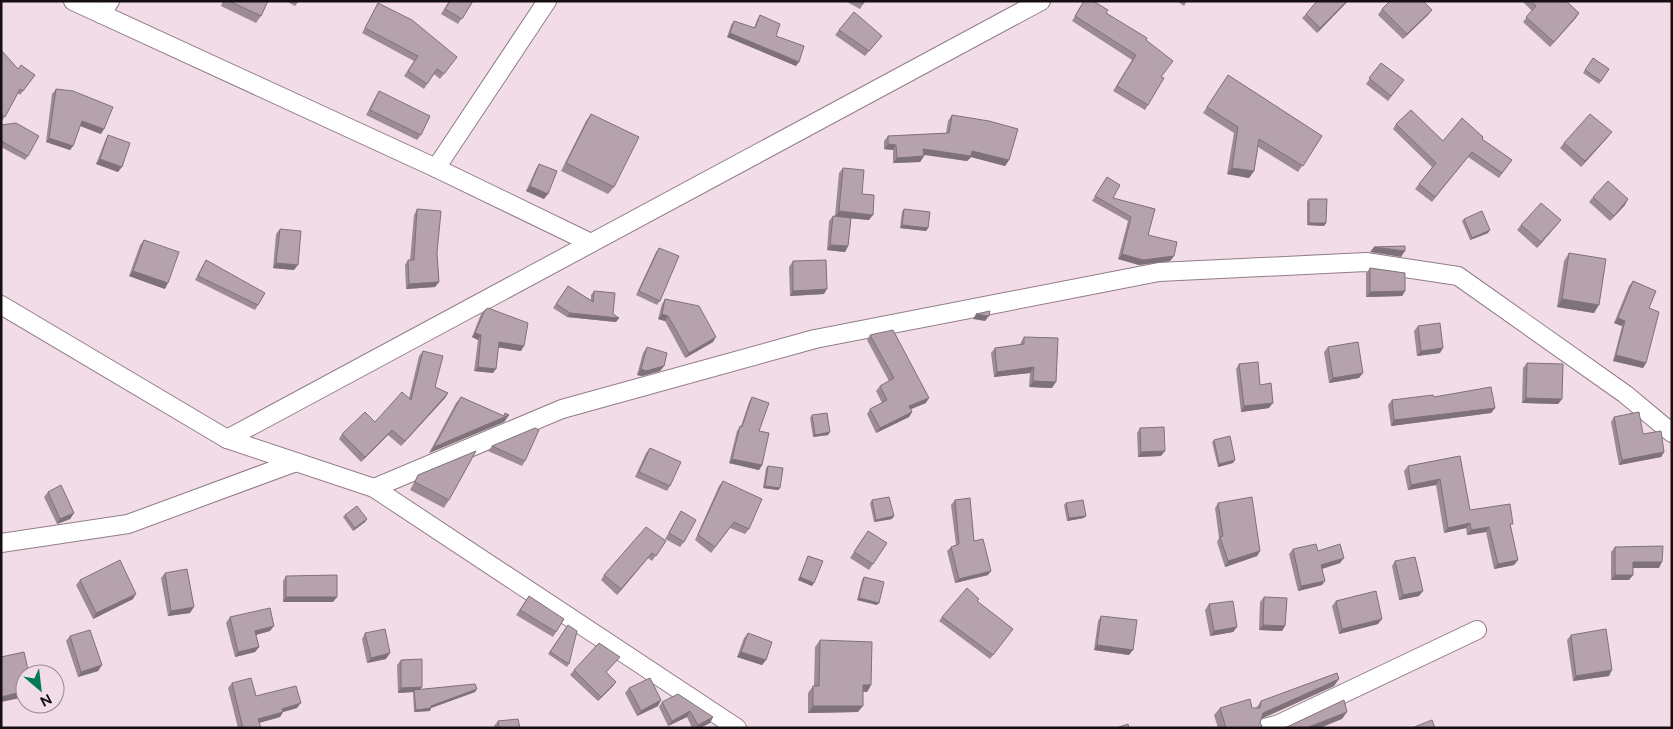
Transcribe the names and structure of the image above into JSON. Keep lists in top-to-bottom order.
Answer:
{
  "north": "bottom right"
}
